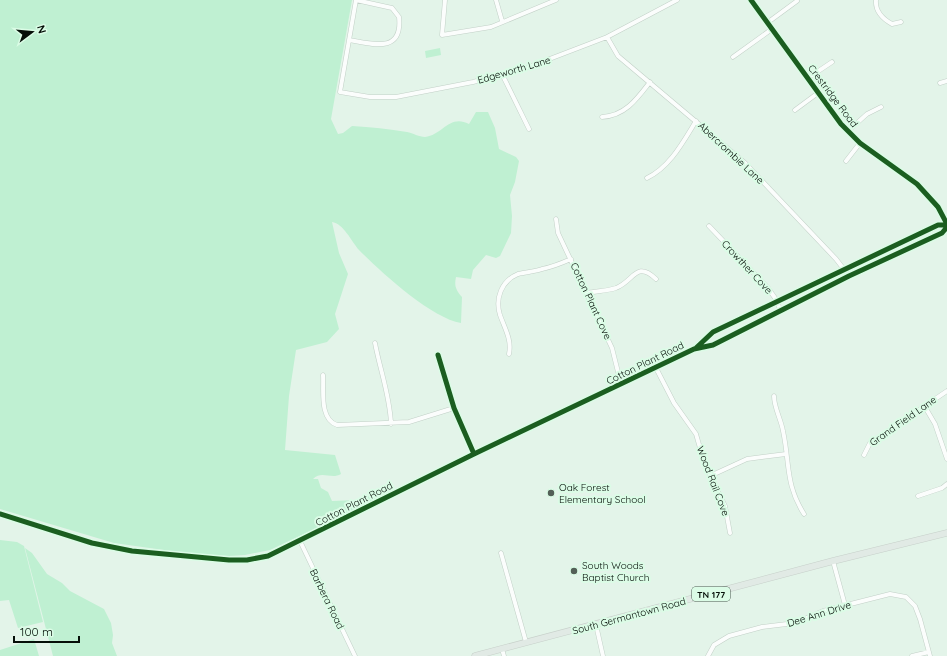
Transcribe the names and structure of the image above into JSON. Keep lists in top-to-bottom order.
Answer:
{
  "streets": {
    "main road": ["TN 177", "South Germantown Road"],
    "street": [
      "Edgeworth Lane",
      "Crestridge Road",
      "Abercrombie Lane",
      "Crowther Cove",
      "Cotton Plant Cove",
      "Cotton Plant Road",
      "Grand Field Lane",
      "Wood Rail Cove",
      "Barbera Road",
      "Dee Ann Drive"
    ]
  },
  "crossings": [
    ["Edgeworth Lane", "Abercrombie Lane"],
    ["Crestridge Road", "Cotton Plant Road"],
    ["Abercrombie Lane", "Cotton Plant Road"],
    ["Crowther Cove", "Cotton Plant Road"],
    ["Cotton Plant Cove", "Cotton Plant Road"],
    ["Cotton Plant Road", "Wood Rail Cove"],
    ["Cotton Plant Road", "Barbera Road"]
  ],
  "places": ["Oak Forest Elementary School", "South Woods Baptist Church"],
  "scale_bar": "100 m",
  "north": "right"
}
